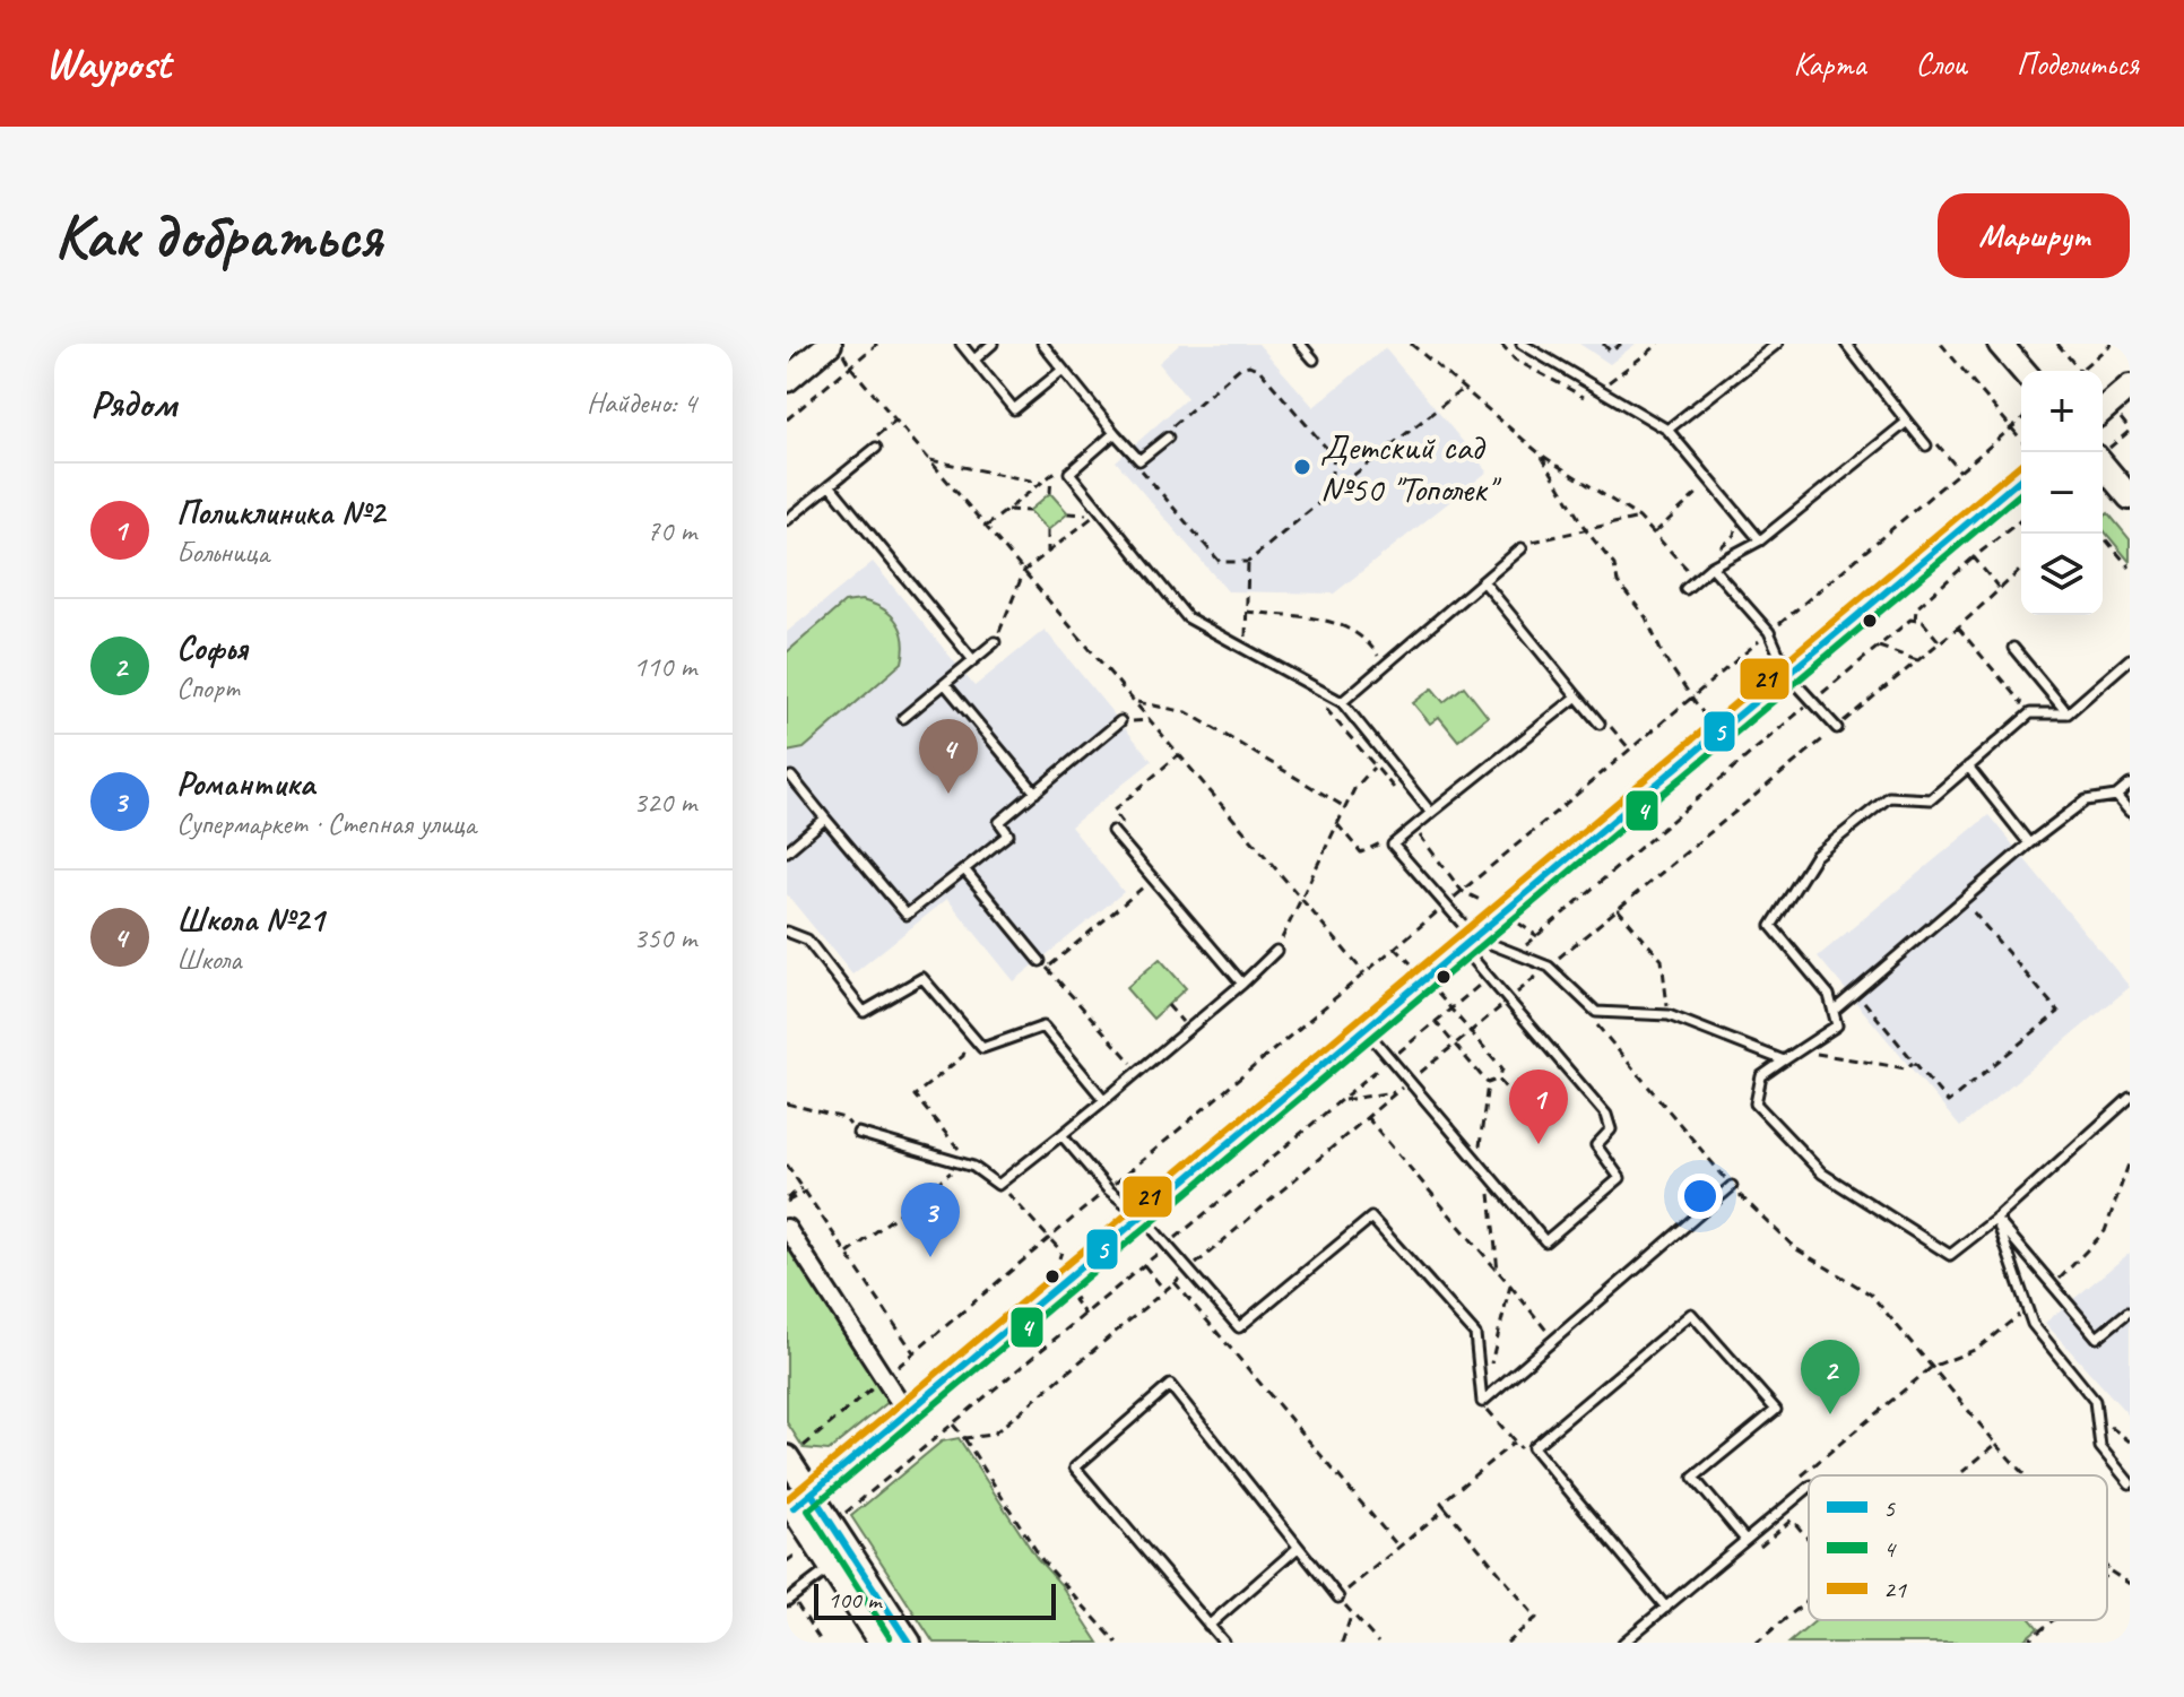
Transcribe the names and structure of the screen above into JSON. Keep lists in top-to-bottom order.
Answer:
{
  "places": ["Детский сад №50 \"Тополек\""],
  "lines": ["transit line 21", "transit line 5", "transit line 4"],
  "legend": ["5", "4", "21"],
  "scale_bar": "100 m",
  "page": {
    "header": "Waypost",
    "nav": ["Карта", "Слои", "Поделиться"],
    "buttons": "Маршрут",
    "title": "Как добраться",
    "heading": ["Рядом", "Найдено: 4"],
    "map_buttons": ["+", "−"],
    "list": [
      {
        "mark": "1",
        "name": "Поликлиника №2",
        "note": "Больница",
        "value": "70 m"
      },
      {
        "mark": "2",
        "name": "Софья",
        "note": "Спорт",
        "value": "110 m"
      },
      {
        "mark": "3",
        "name": "Романтика",
        "note": "Супермаркет · Степная улица",
        "value": "320 m"
      },
      {
        "mark": "4",
        "name": "Школа №21",
        "note": "Школа",
        "value": "350 m"
      }
    ],
    "pins": [
      "4",
      "1",
      "3",
      "2"
    ],
    "scale": "100 m"
  }
}
